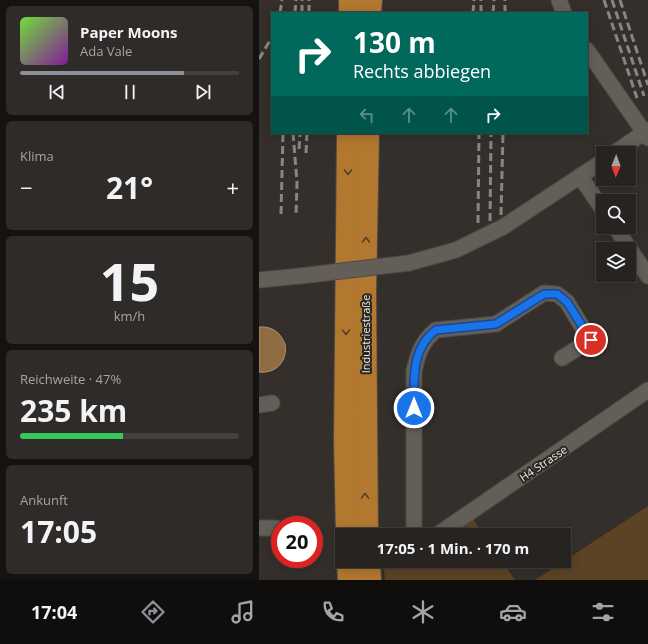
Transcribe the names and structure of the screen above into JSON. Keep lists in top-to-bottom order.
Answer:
{
  "streets": {
    "highway": ["Industriestraße"],
    "lane": ["H4 Strasse"]
  },
  "north": "bottom",
  "page": {
    "turn": ["130 m", "Rechts abbiegen"],
    "song": ["Paper Moons", "Ada Vale"],
    "tile": [
      "Klima",
      ["15", "km/h"],
      ["Reichweite · 47%", "235 km"],
      ["Ankunft", "17:05"]
    ],
    "heat": ["−", "21°", "+"],
    "limit": "20",
    "trip": "17:05 · 1 Min. · 170 m",
    "tabs": "17:04"
  }
}
